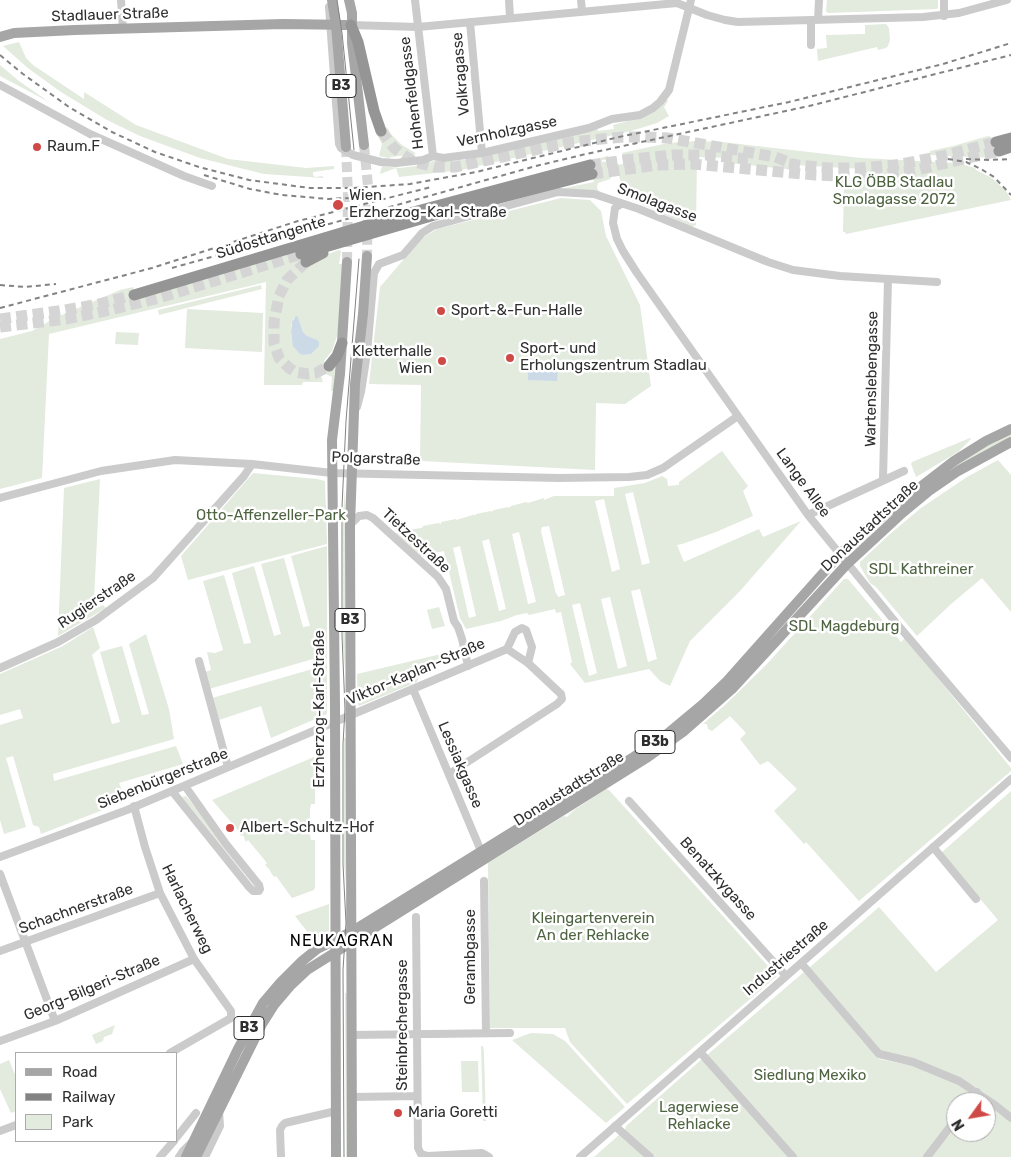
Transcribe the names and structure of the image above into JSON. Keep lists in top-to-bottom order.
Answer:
{
  "streets": {
    "highway": ["Südosttangente"],
    "main road": [
      "Stadlauer Straße",
      "B3",
      "Donaustadtstraße",
      "Erzherzog-Karl-Straße",
      "B3b"
    ],
    "street": [
      "Volkragasse",
      "Hohenfeldgasse",
      "Vernholzgasse",
      "Smolagasse",
      "Wartenslebengasse",
      "Polgarstraße",
      "Lange Allee",
      "Tietzestraße",
      "Rugierstraße",
      "Viktor-Kaplan-Straße",
      "Lessiakgasse",
      "Siebenbürgerstraße",
      "Benatzkygasse",
      "Schachnerstraße",
      "Harlacherweg",
      "Gerambgasse",
      "Industriestraße",
      "Georg-Bilgeri-Straße",
      "Steinbrechergasse"
    ]
  },
  "crossings": [
    ["Stadlauer Straße", "B3"],
    ["Volkragasse", "Vernholzgasse"],
    ["B3", "Vernholzgasse"],
    ["Hohenfeldgasse", "Vernholzgasse"],
    ["Smolagasse", "Wartenslebengasse"],
    ["Smolagasse", "Lange Allee"],
    ["Smolagasse", "Erzherzog-Karl-Straße"],
    ["Polgarstraße", "Lange Allee"],
    ["Polgarstraße", "Rugierstraße"],
    ["Polgarstraße", "Erzherzog-Karl-Straße"],
    ["Lange Allee", "Donaustadtstraße"],
    ["Donaustadtstraße", "Erzherzog-Karl-Straße"],
    ["Donaustadtstraße", "Lessiakgasse"],
    ["Tietzestraße", "Viktor-Kaplan-Straße"],
    ["Tietzestraße", "Erzherzog-Karl-Straße"],
    ["Viktor-Kaplan-Straße", "Erzherzog-Karl-Straße"],
    ["Viktor-Kaplan-Straße", "Lessiakgasse"],
    ["Viktor-Kaplan-Straße", "Siebenbürgerstraße"],
    ["Erzherzog-Karl-Straße", "Siebenbürgerstraße"],
    ["Siebenbürgerstraße", "Harlacherweg"],
    ["Benatzkygasse", "Industriestraße"],
    ["Schachnerstraße", "Harlacherweg"],
    ["Harlacherweg", "Georg-Bilgeri-Straße"]
  ],
  "districts": ["NEUKAGRAN"],
  "parks": [
    "KLG ÖBB Stadlau Smolagasse 2072",
    "Otto-Affenzeller-Park",
    "SDL Kathreiner",
    "SDL Magdeburg",
    "Kleingartenverein An der Rehlacke",
    "Siedlung Mexiko",
    "Lagerwiese Rehlacke"
  ],
  "places": [
    "Raum.F",
    "Wien Erzherzog-Karl-Straße",
    "Sport-&-Fun-Halle",
    "Sport- und Erholungszentrum Stadlau",
    "Kletterhalle Wien",
    "Albert-Schultz-Hof",
    "Maria Goretti"
  ],
  "legend": ["Road", "Railway", "Park"],
  "north": "bottom left"
}
